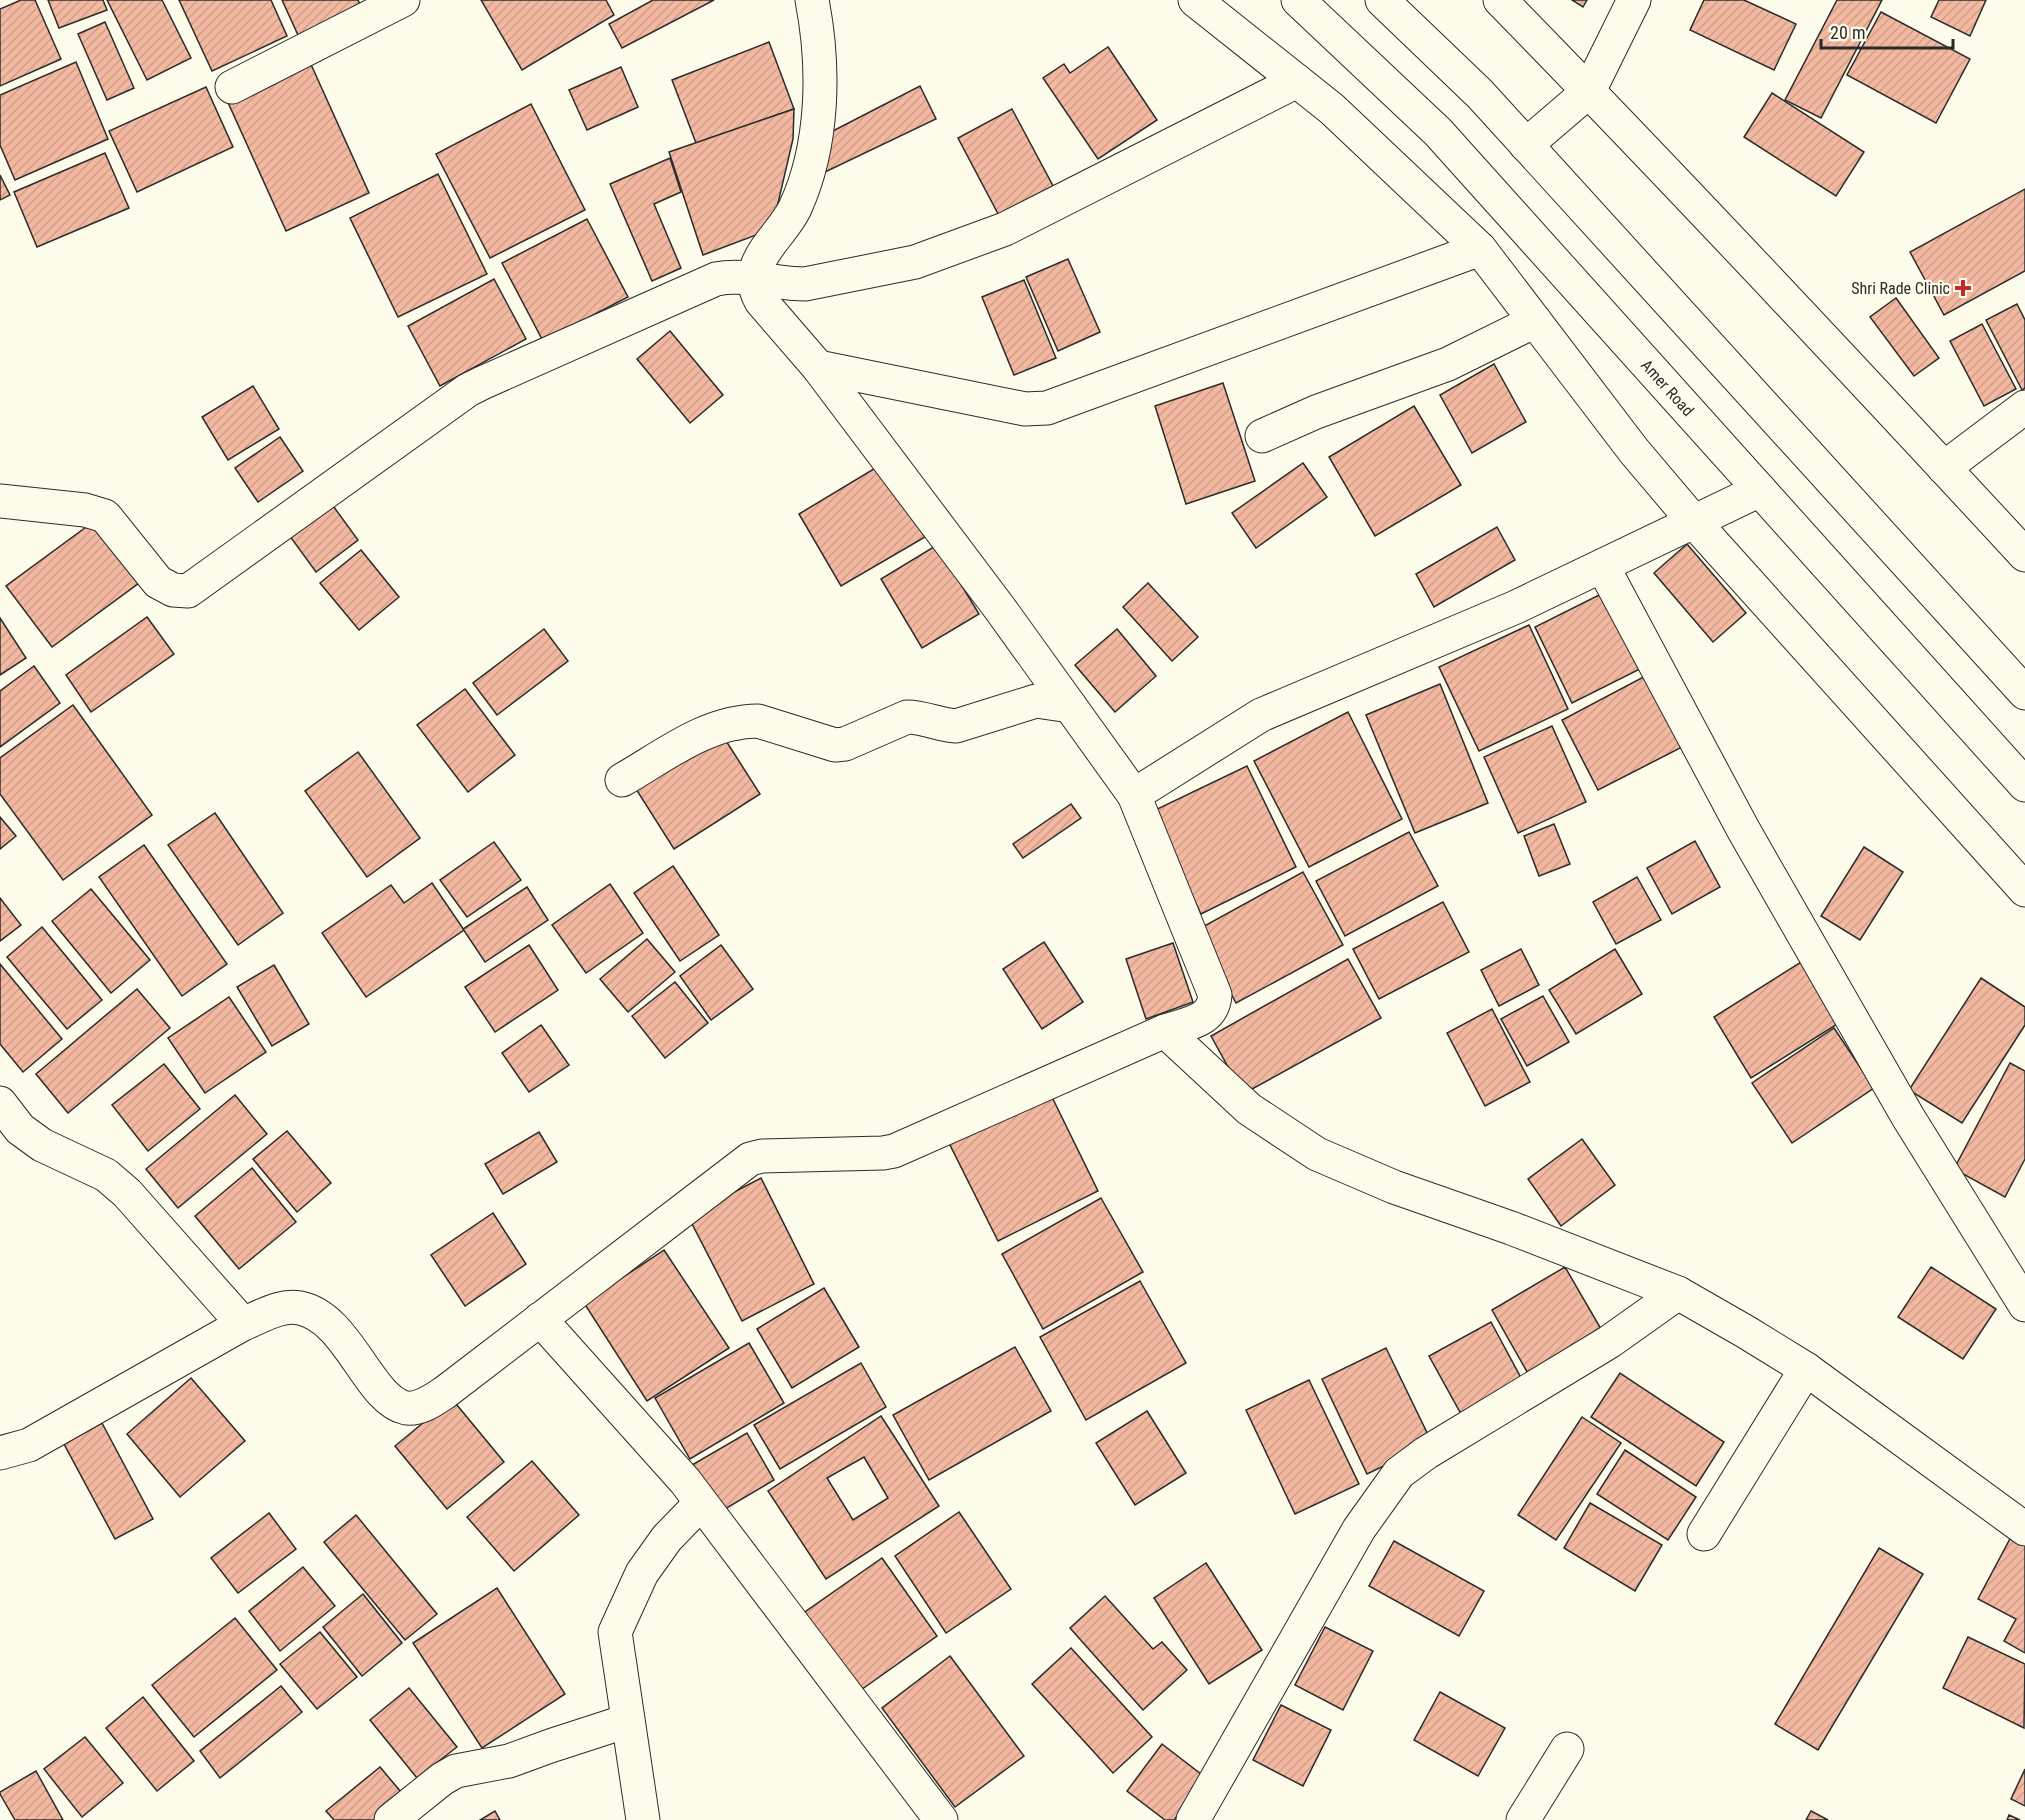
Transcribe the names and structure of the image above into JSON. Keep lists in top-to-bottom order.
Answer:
{
  "streets": {
    "main road": ["Amer Road"]
  },
  "places": {
    "health": ["Shri Rade Clinic"]
  },
  "scale_bar": "20 m"
}
